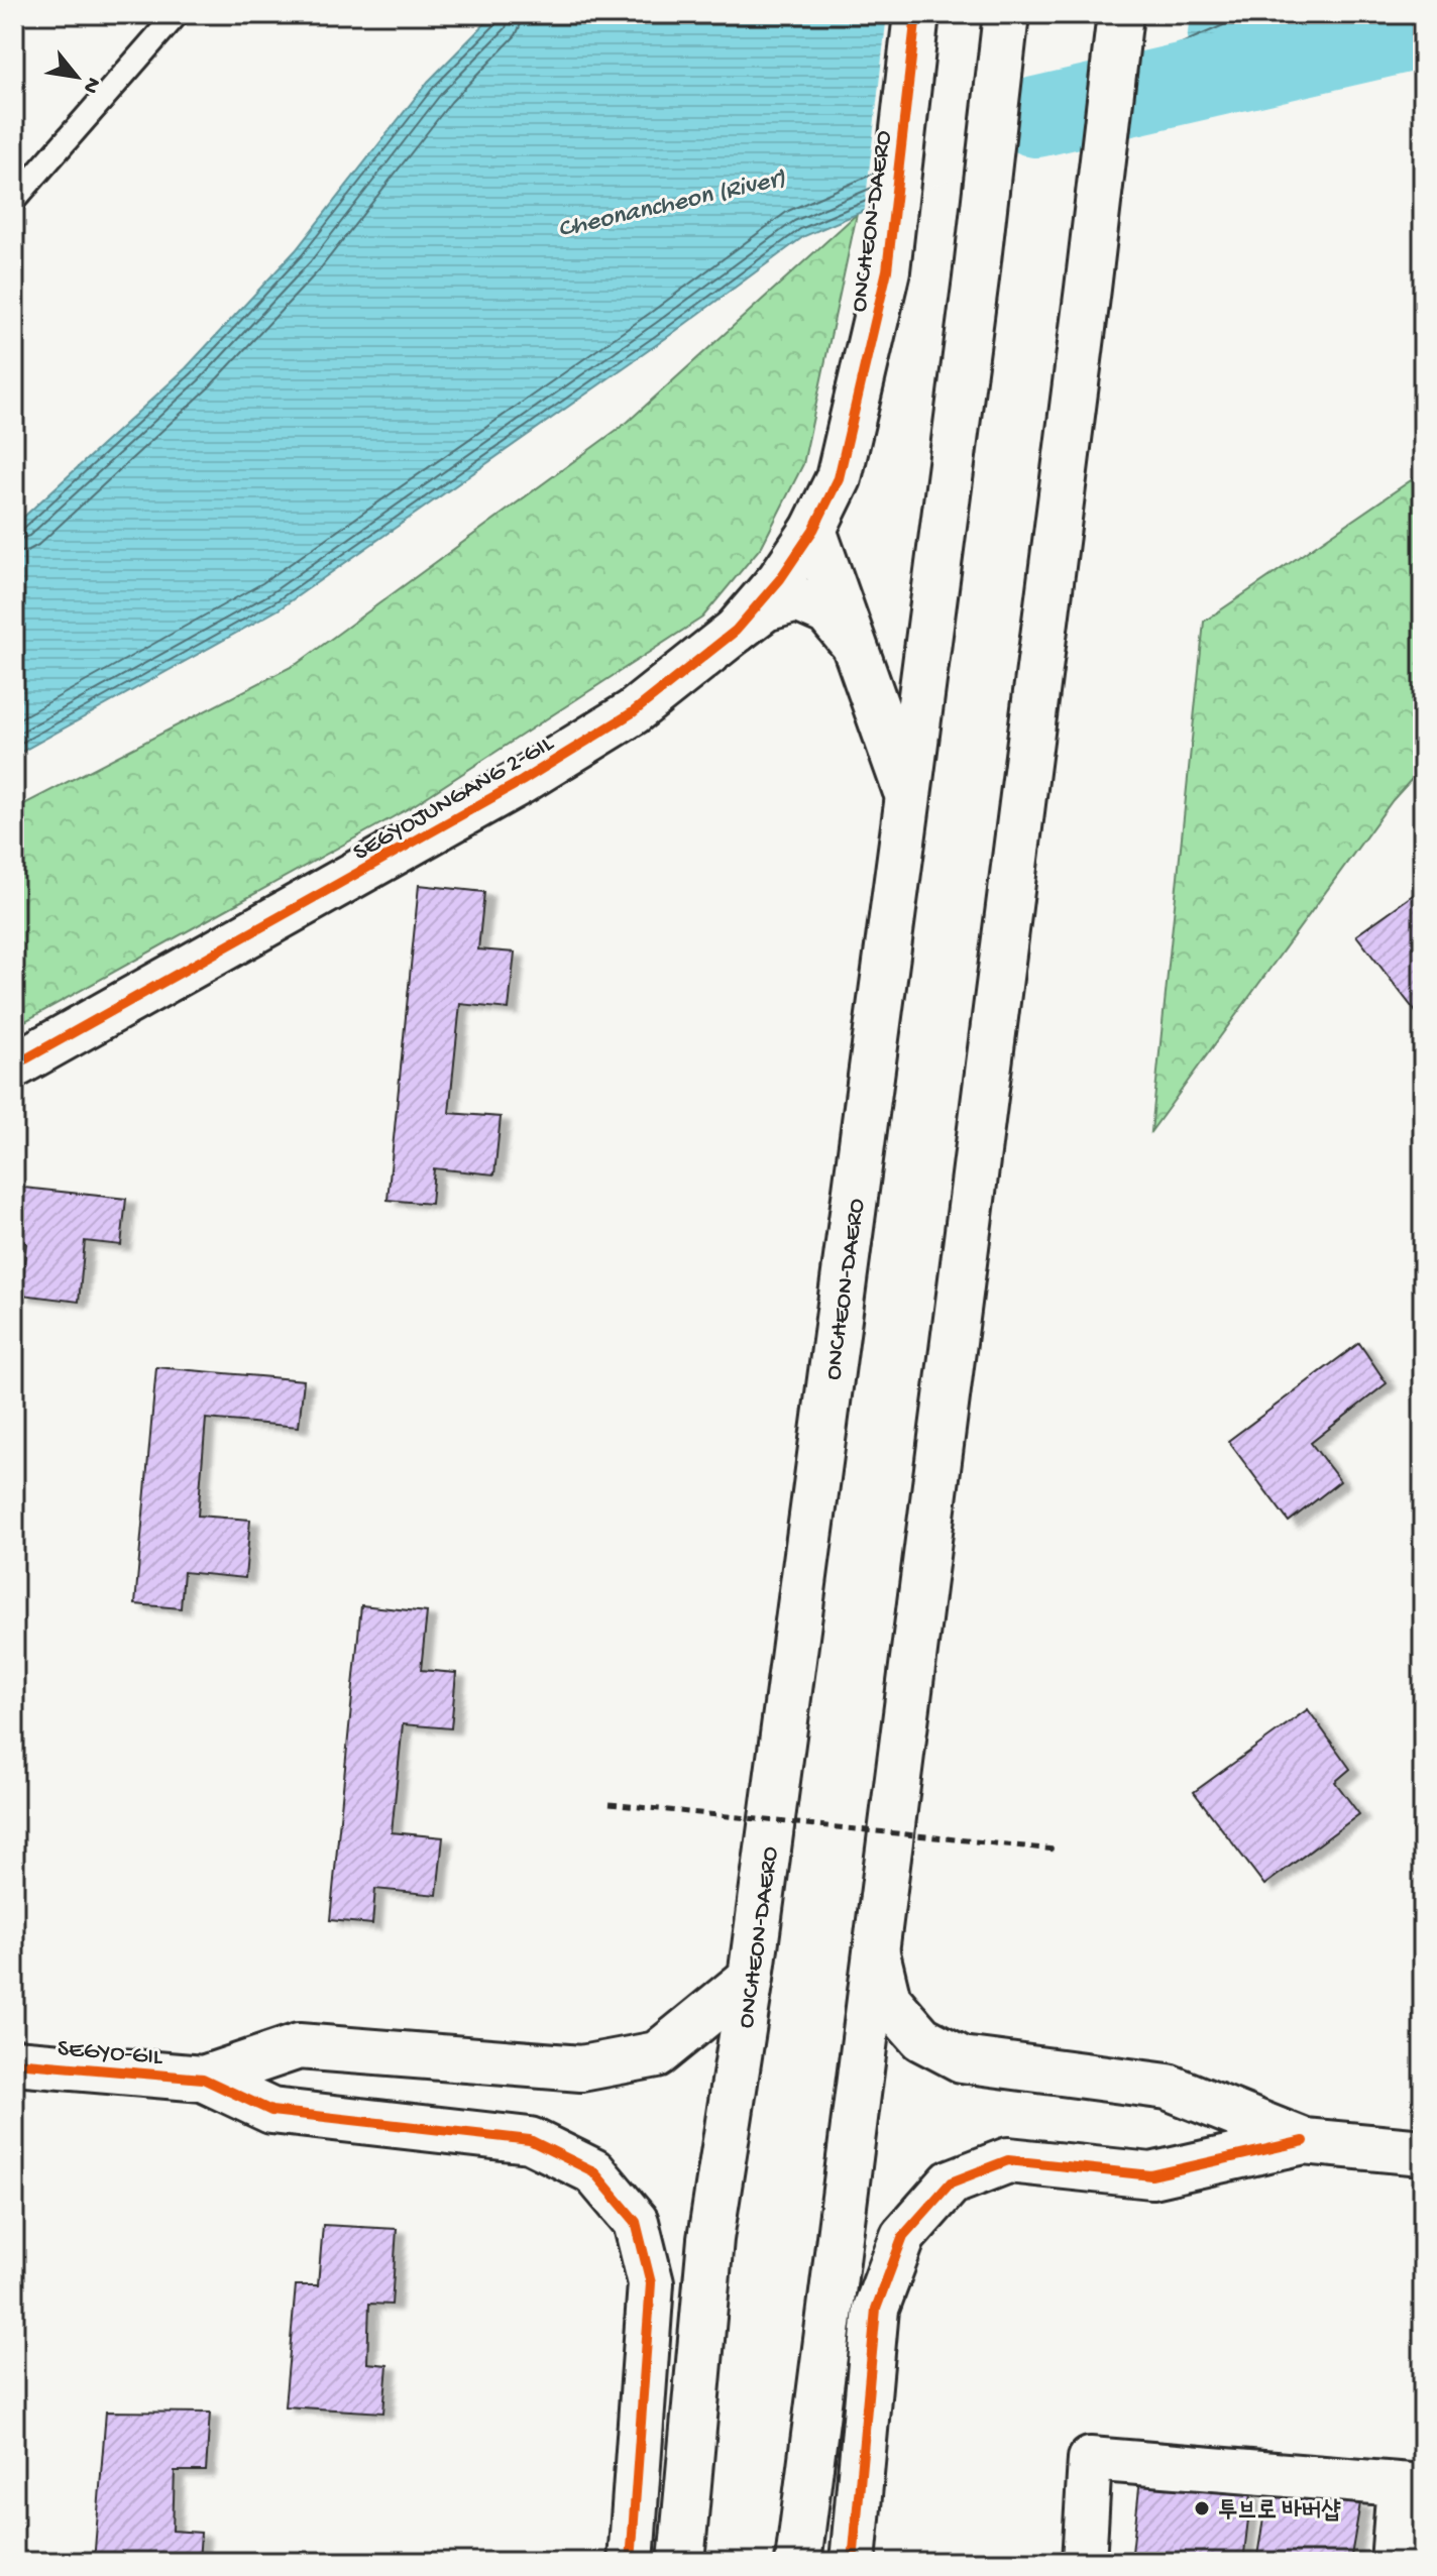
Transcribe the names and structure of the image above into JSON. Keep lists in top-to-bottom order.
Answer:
{
  "streets": {
    "main road": ["ONCHEON-DAERO", "SEGYOJUNGANG 2-GIL", "SEGYO-GIL"]
  },
  "crossings": [
    ["ONCHEON-DAERO", "SEGYOJUNGANG 2-GIL"]
  ],
  "water": ["Cheonancheon (River)"],
  "places": ["투브로 바버샵"],
  "north": "bottom right"
}
